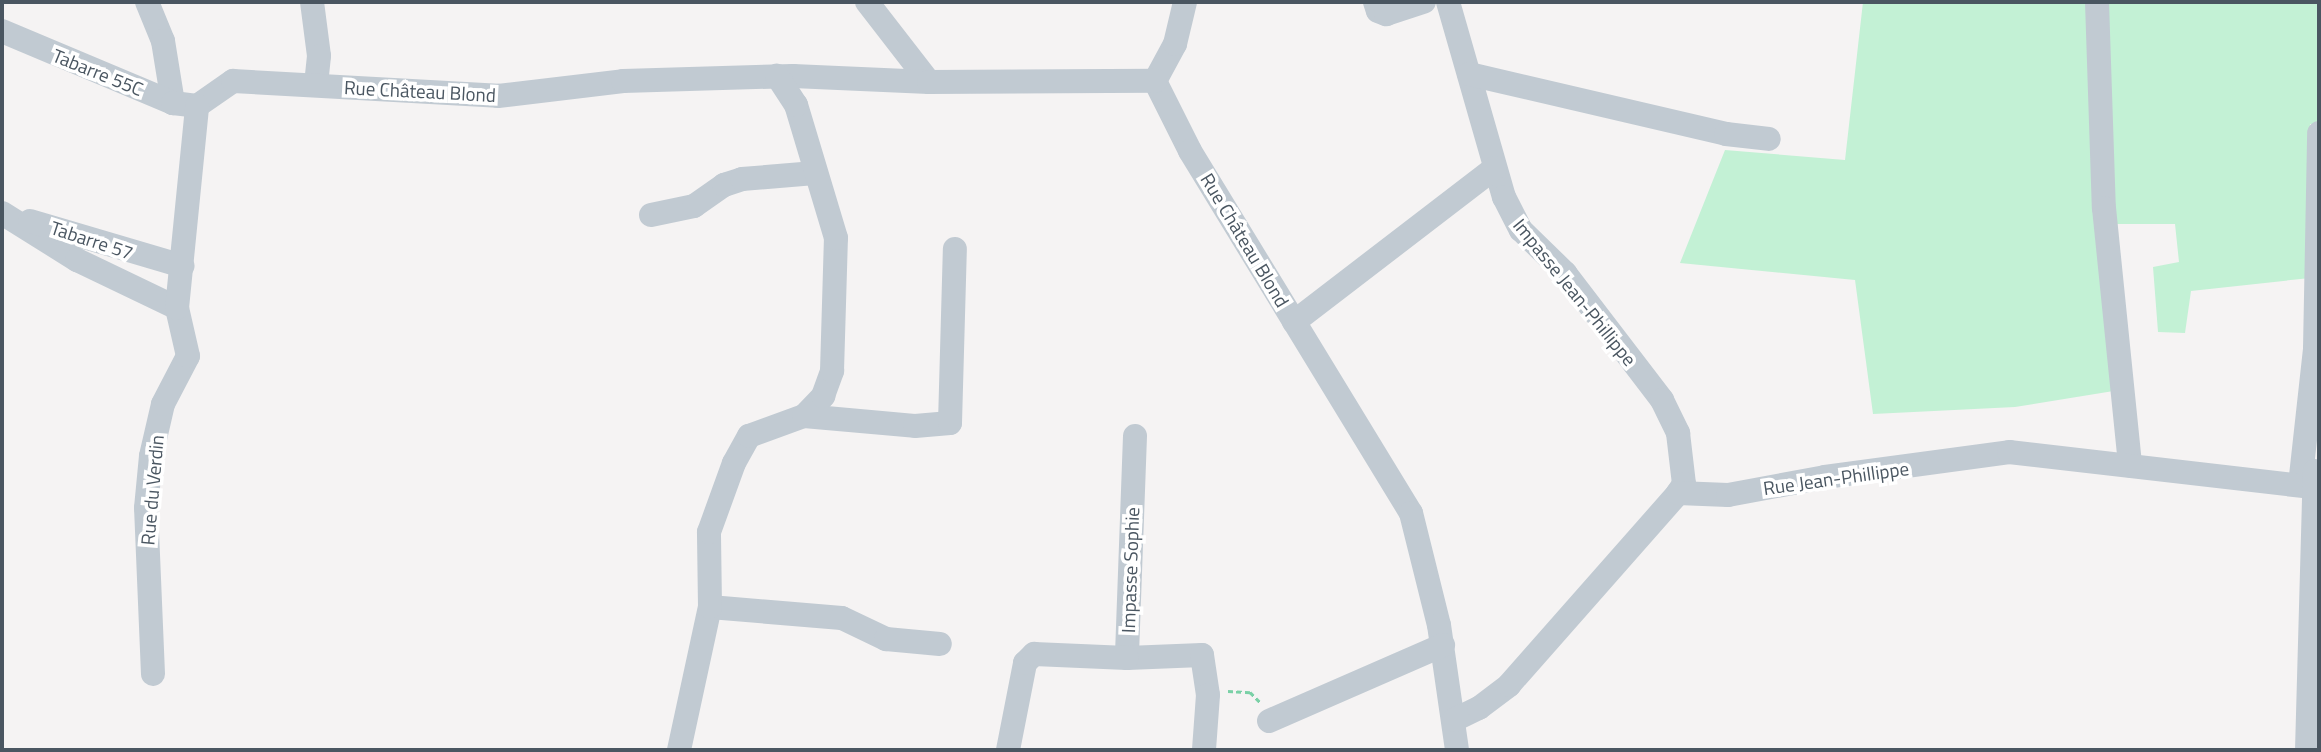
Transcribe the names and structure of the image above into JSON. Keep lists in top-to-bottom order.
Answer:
{
  "streets": {
    "street": [
      "Tabarre 55C",
      "Rue Château Blond",
      "Tabarre 57",
      "Impasse Jean-Phillippe",
      "Rue Jean-Phillippe",
      "Rue du Verdin",
      "Impasse Sophie"
    ]
  },
  "crossings": [
    ["Tabarre 55C", "Rue Château Blond"],
    ["Tabarre 55C", "Rue du Verdin"],
    ["Rue Château Blond", "Rue du Verdin"],
    ["Tabarre 57", "Rue du Verdin"],
    ["Impasse Jean-Phillippe", "Rue Jean-Phillippe"]
  ]
}
